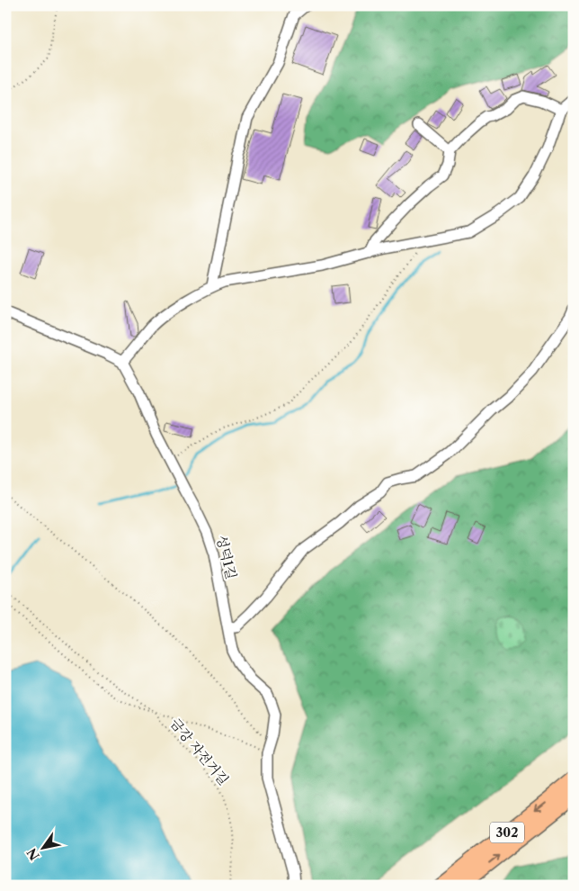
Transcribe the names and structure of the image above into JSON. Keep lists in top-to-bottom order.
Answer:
{
  "streets": {
    "highway": ["302"],
    "street": ["성덕1길"],
    "path": ["금강 자전거길"]
  },
  "north": "bottom left"
}
